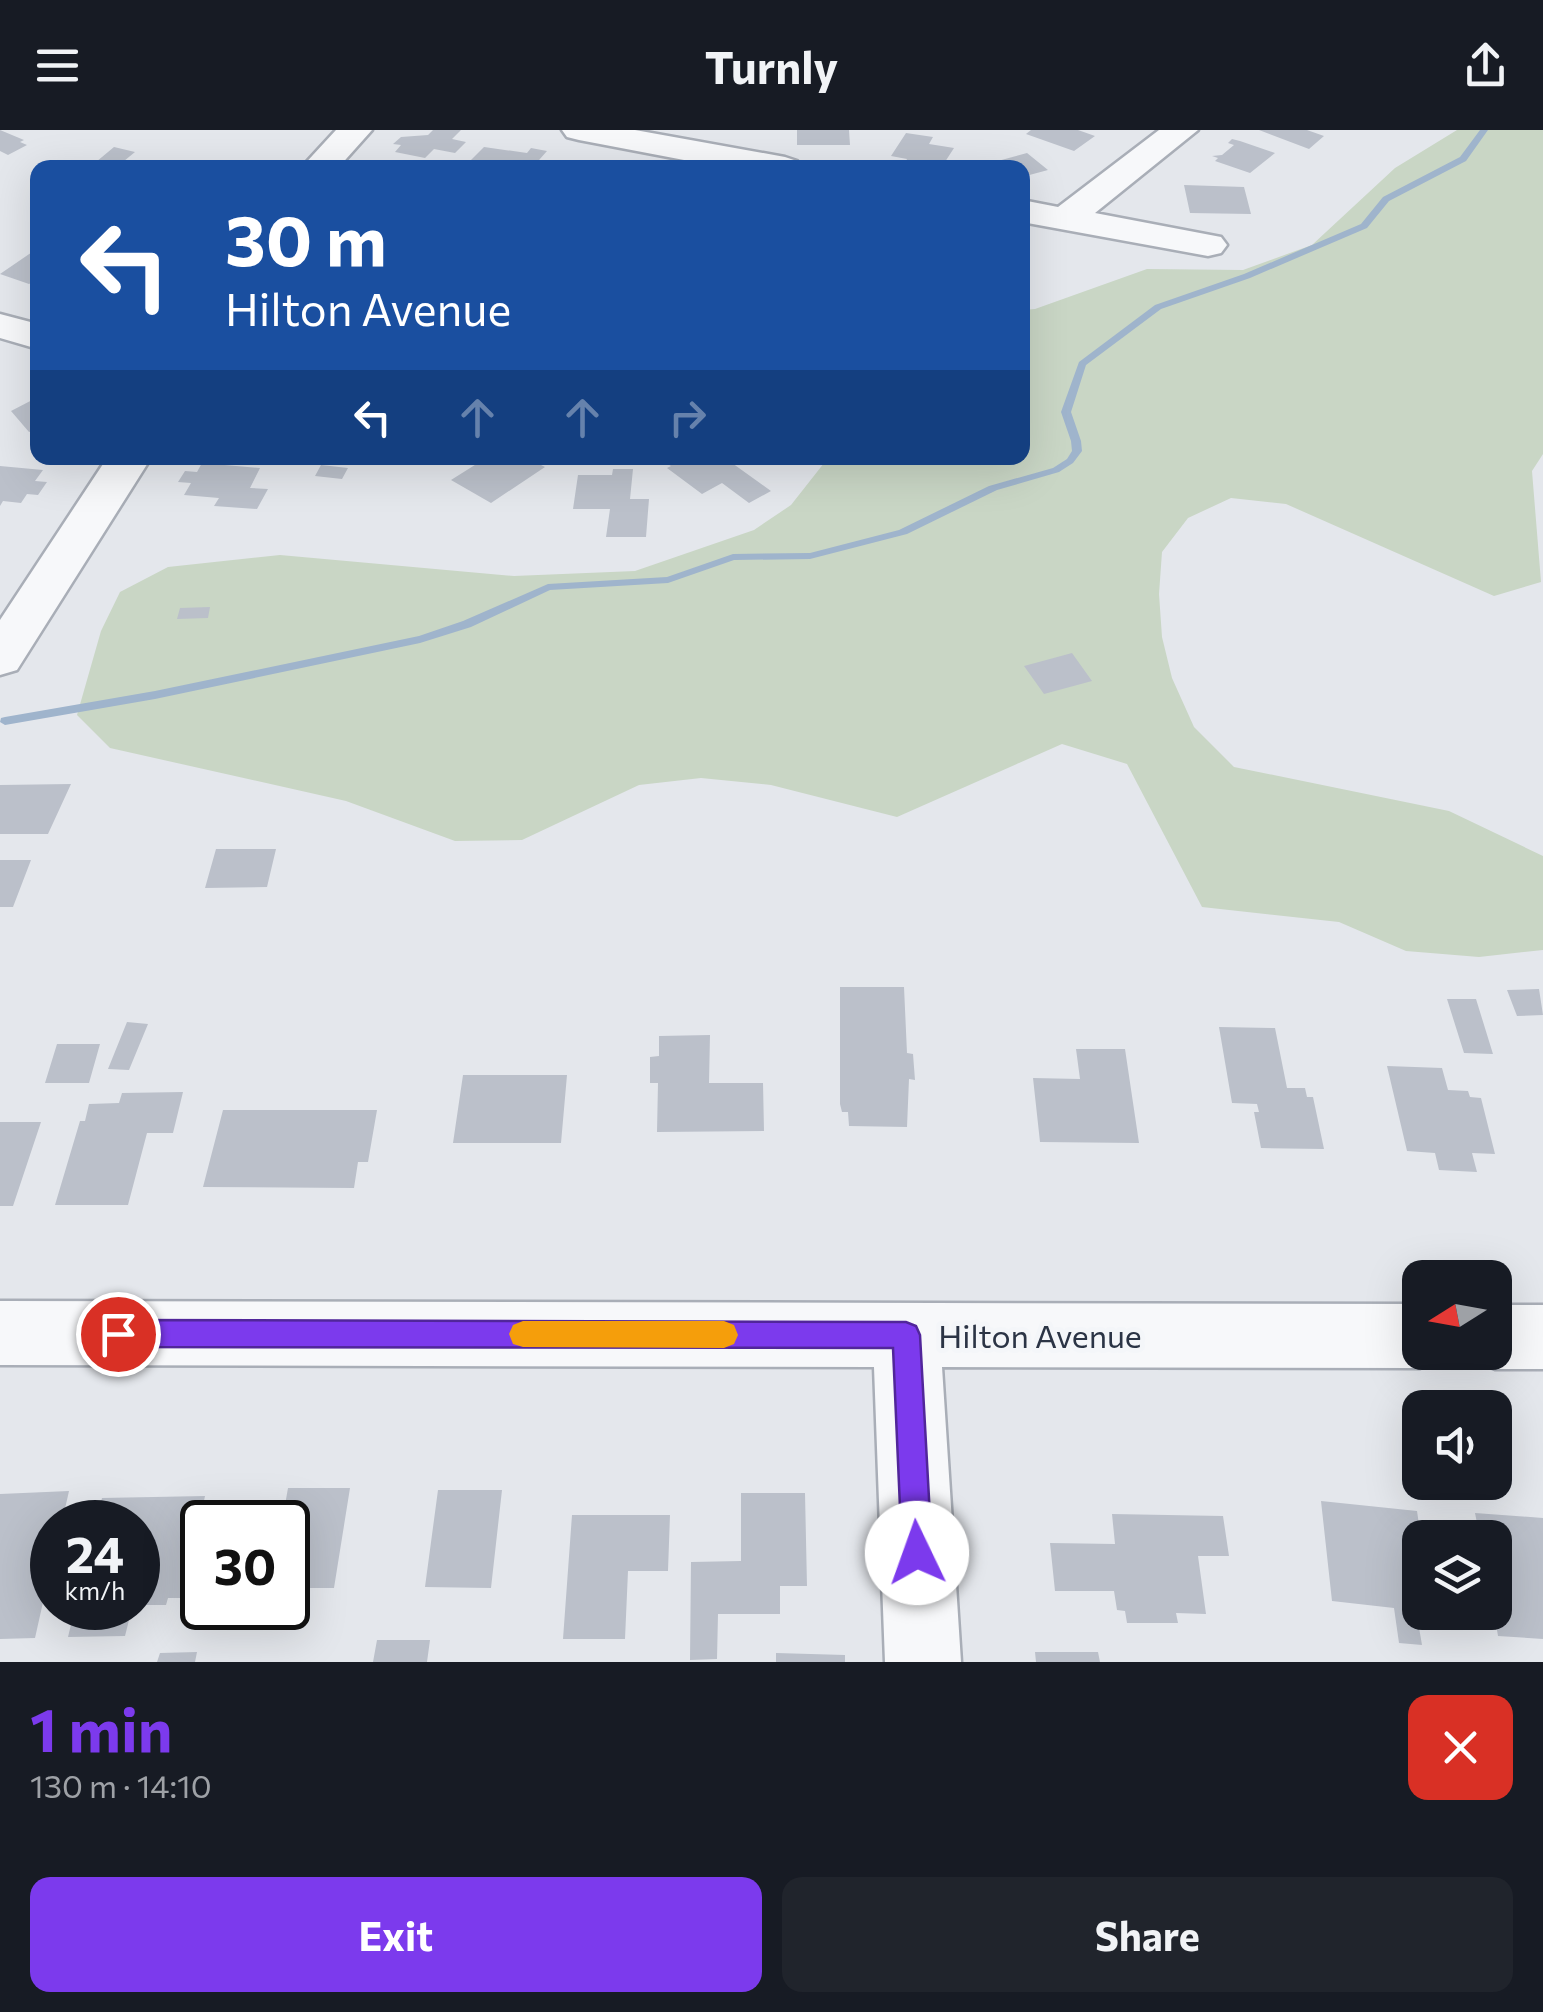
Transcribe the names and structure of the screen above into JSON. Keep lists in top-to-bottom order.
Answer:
{
  "streets": {
    "street": ["Hilton Avenue"]
  },
  "north": "left",
  "page": {
    "header": "Turnly",
    "turn": ["30 m", "Hilton Avenue"],
    "speed": "24 km/h",
    "limit": "30",
    "heading": ["1 min", "130 m · 14:10"],
    "buttons": ["Exit", "Share"]
  }
}
